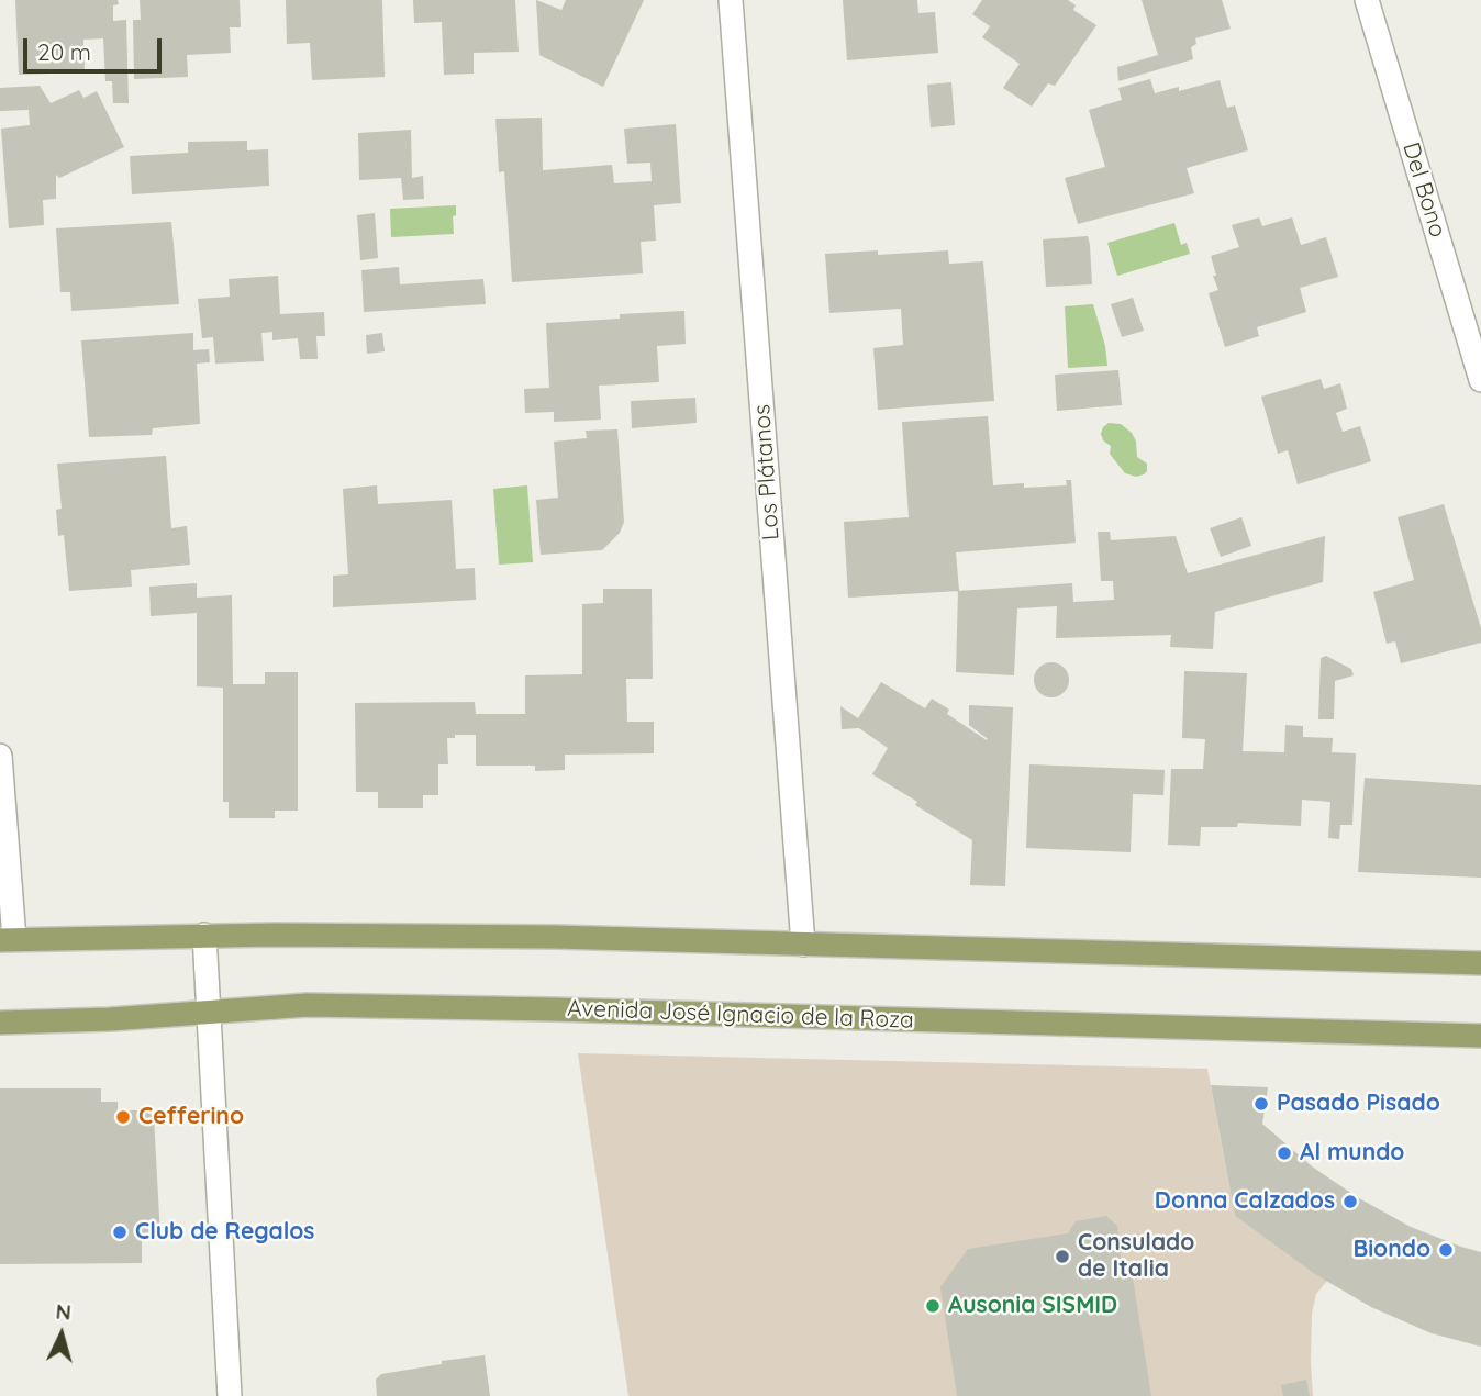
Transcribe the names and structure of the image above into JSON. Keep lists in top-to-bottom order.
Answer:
{
  "streets": {
    "main road": ["Avenida José Ignacio de la Roza"],
    "street": ["Del Bono", "Los Plátanos"]
  },
  "places": [
    "Pasado Pisado",
    "Cefferino",
    "Al mundo",
    "Donna Calzados",
    "Club de Regalos",
    "Biondo",
    "Consulado de Italia",
    "Ausonia SISMID"
  ],
  "scale_bar": "20 m",
  "north": "top"
}
